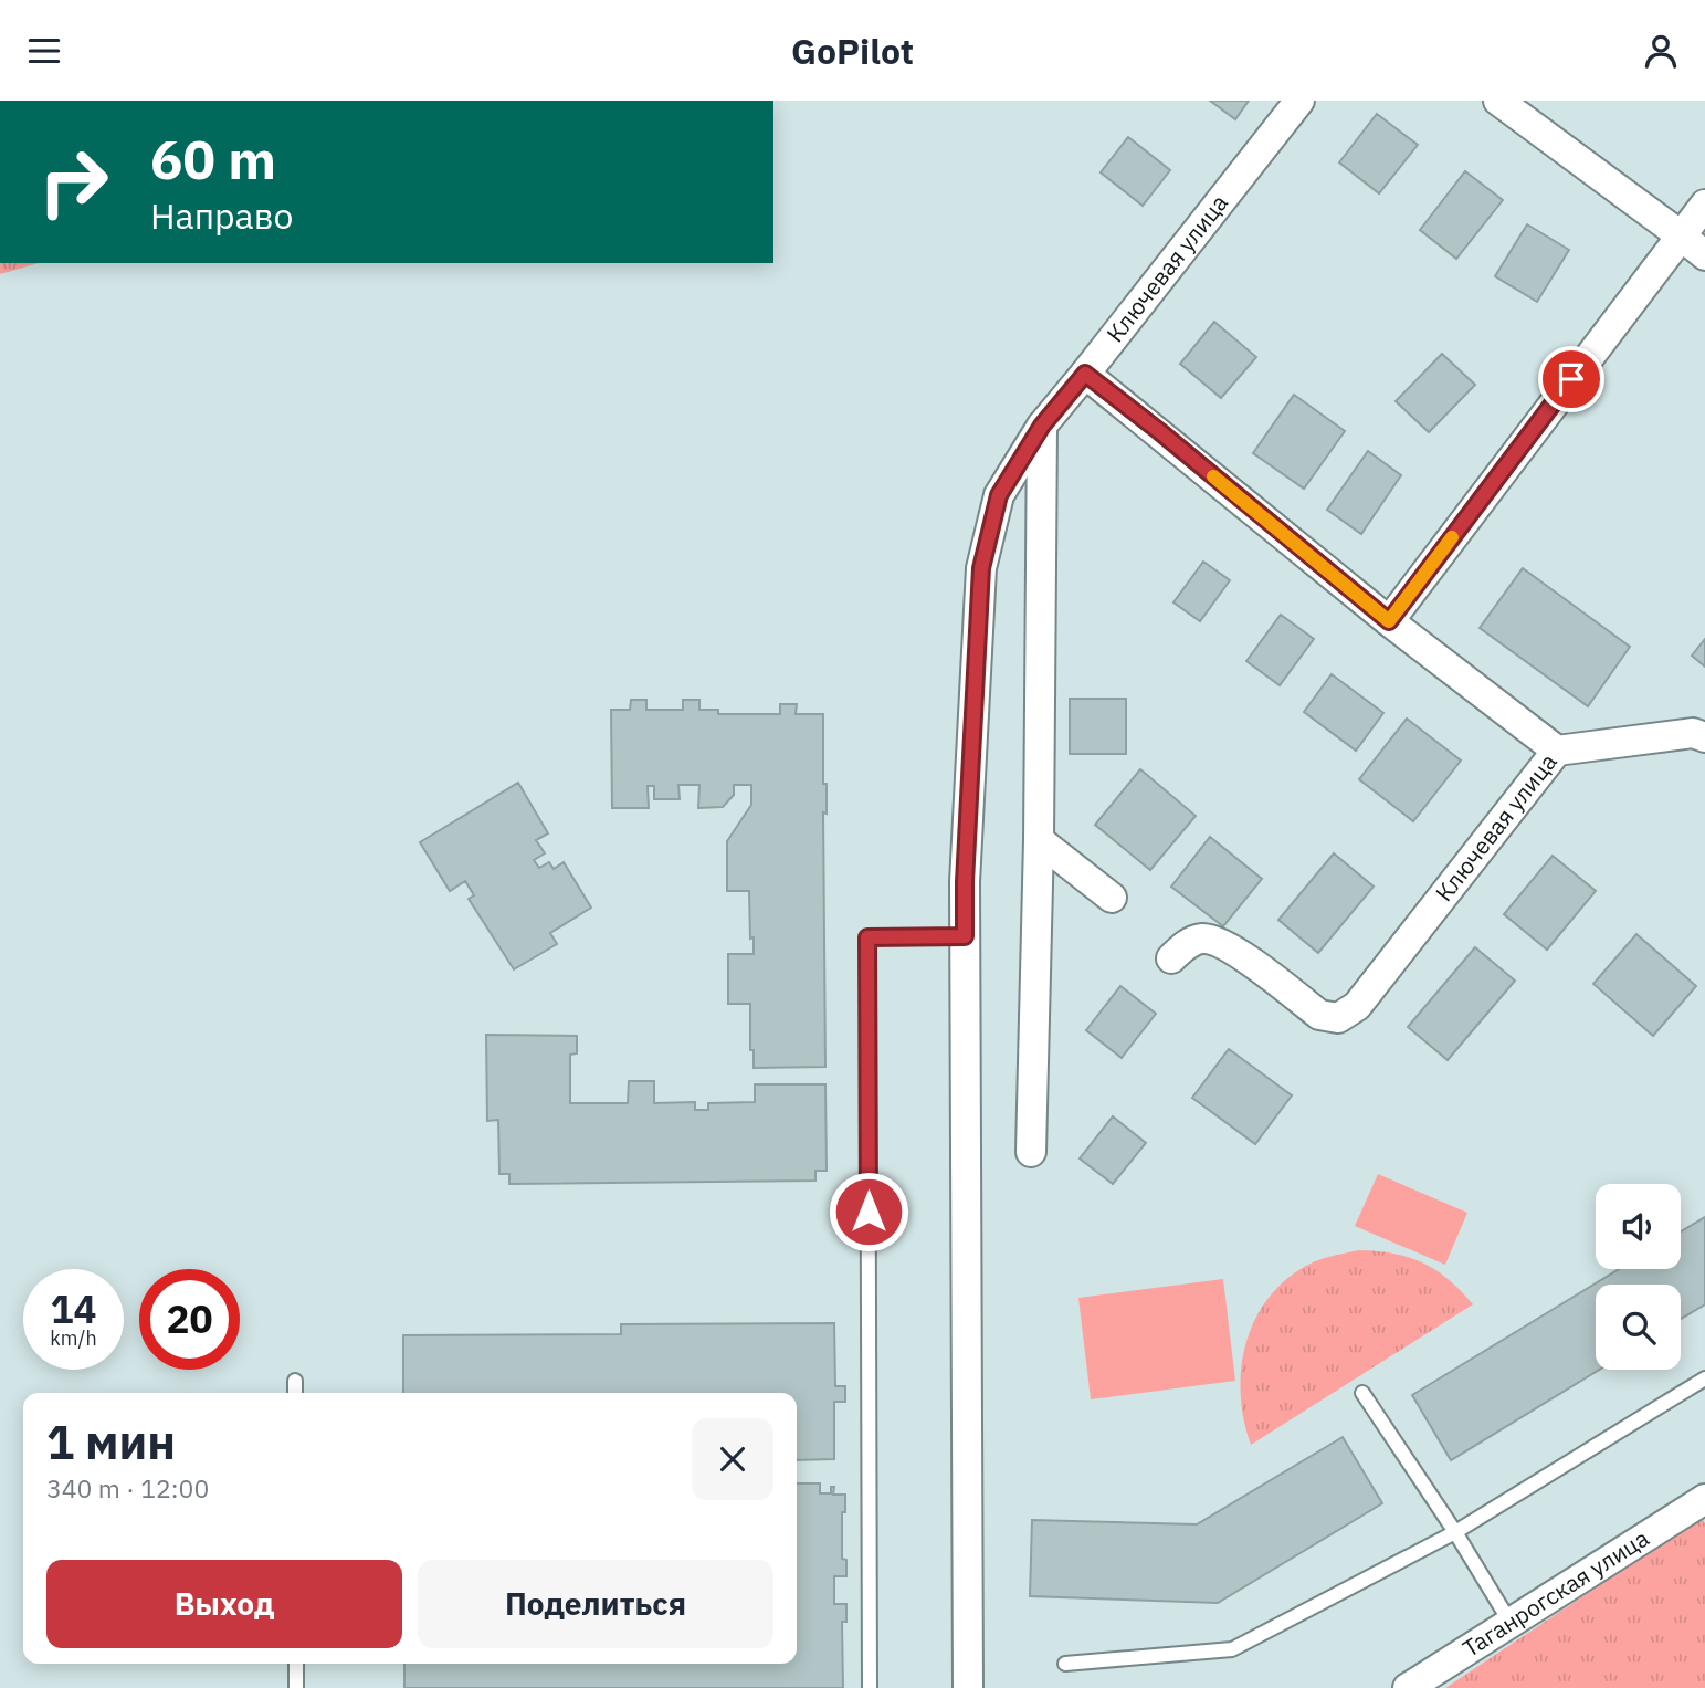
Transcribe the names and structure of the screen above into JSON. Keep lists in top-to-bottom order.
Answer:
{
  "streets": {
    "street": ["Ключевая улица", "Таганрогская улица"]
  },
  "page": {
    "header": "GoPilot",
    "turn": ["60 m", "Направо"],
    "speed": "14 km/h",
    "limit": "20",
    "heading": ["1 мин", "340 m · 12:00"],
    "buttons": ["Выход", "Поделиться"]
  }
}
